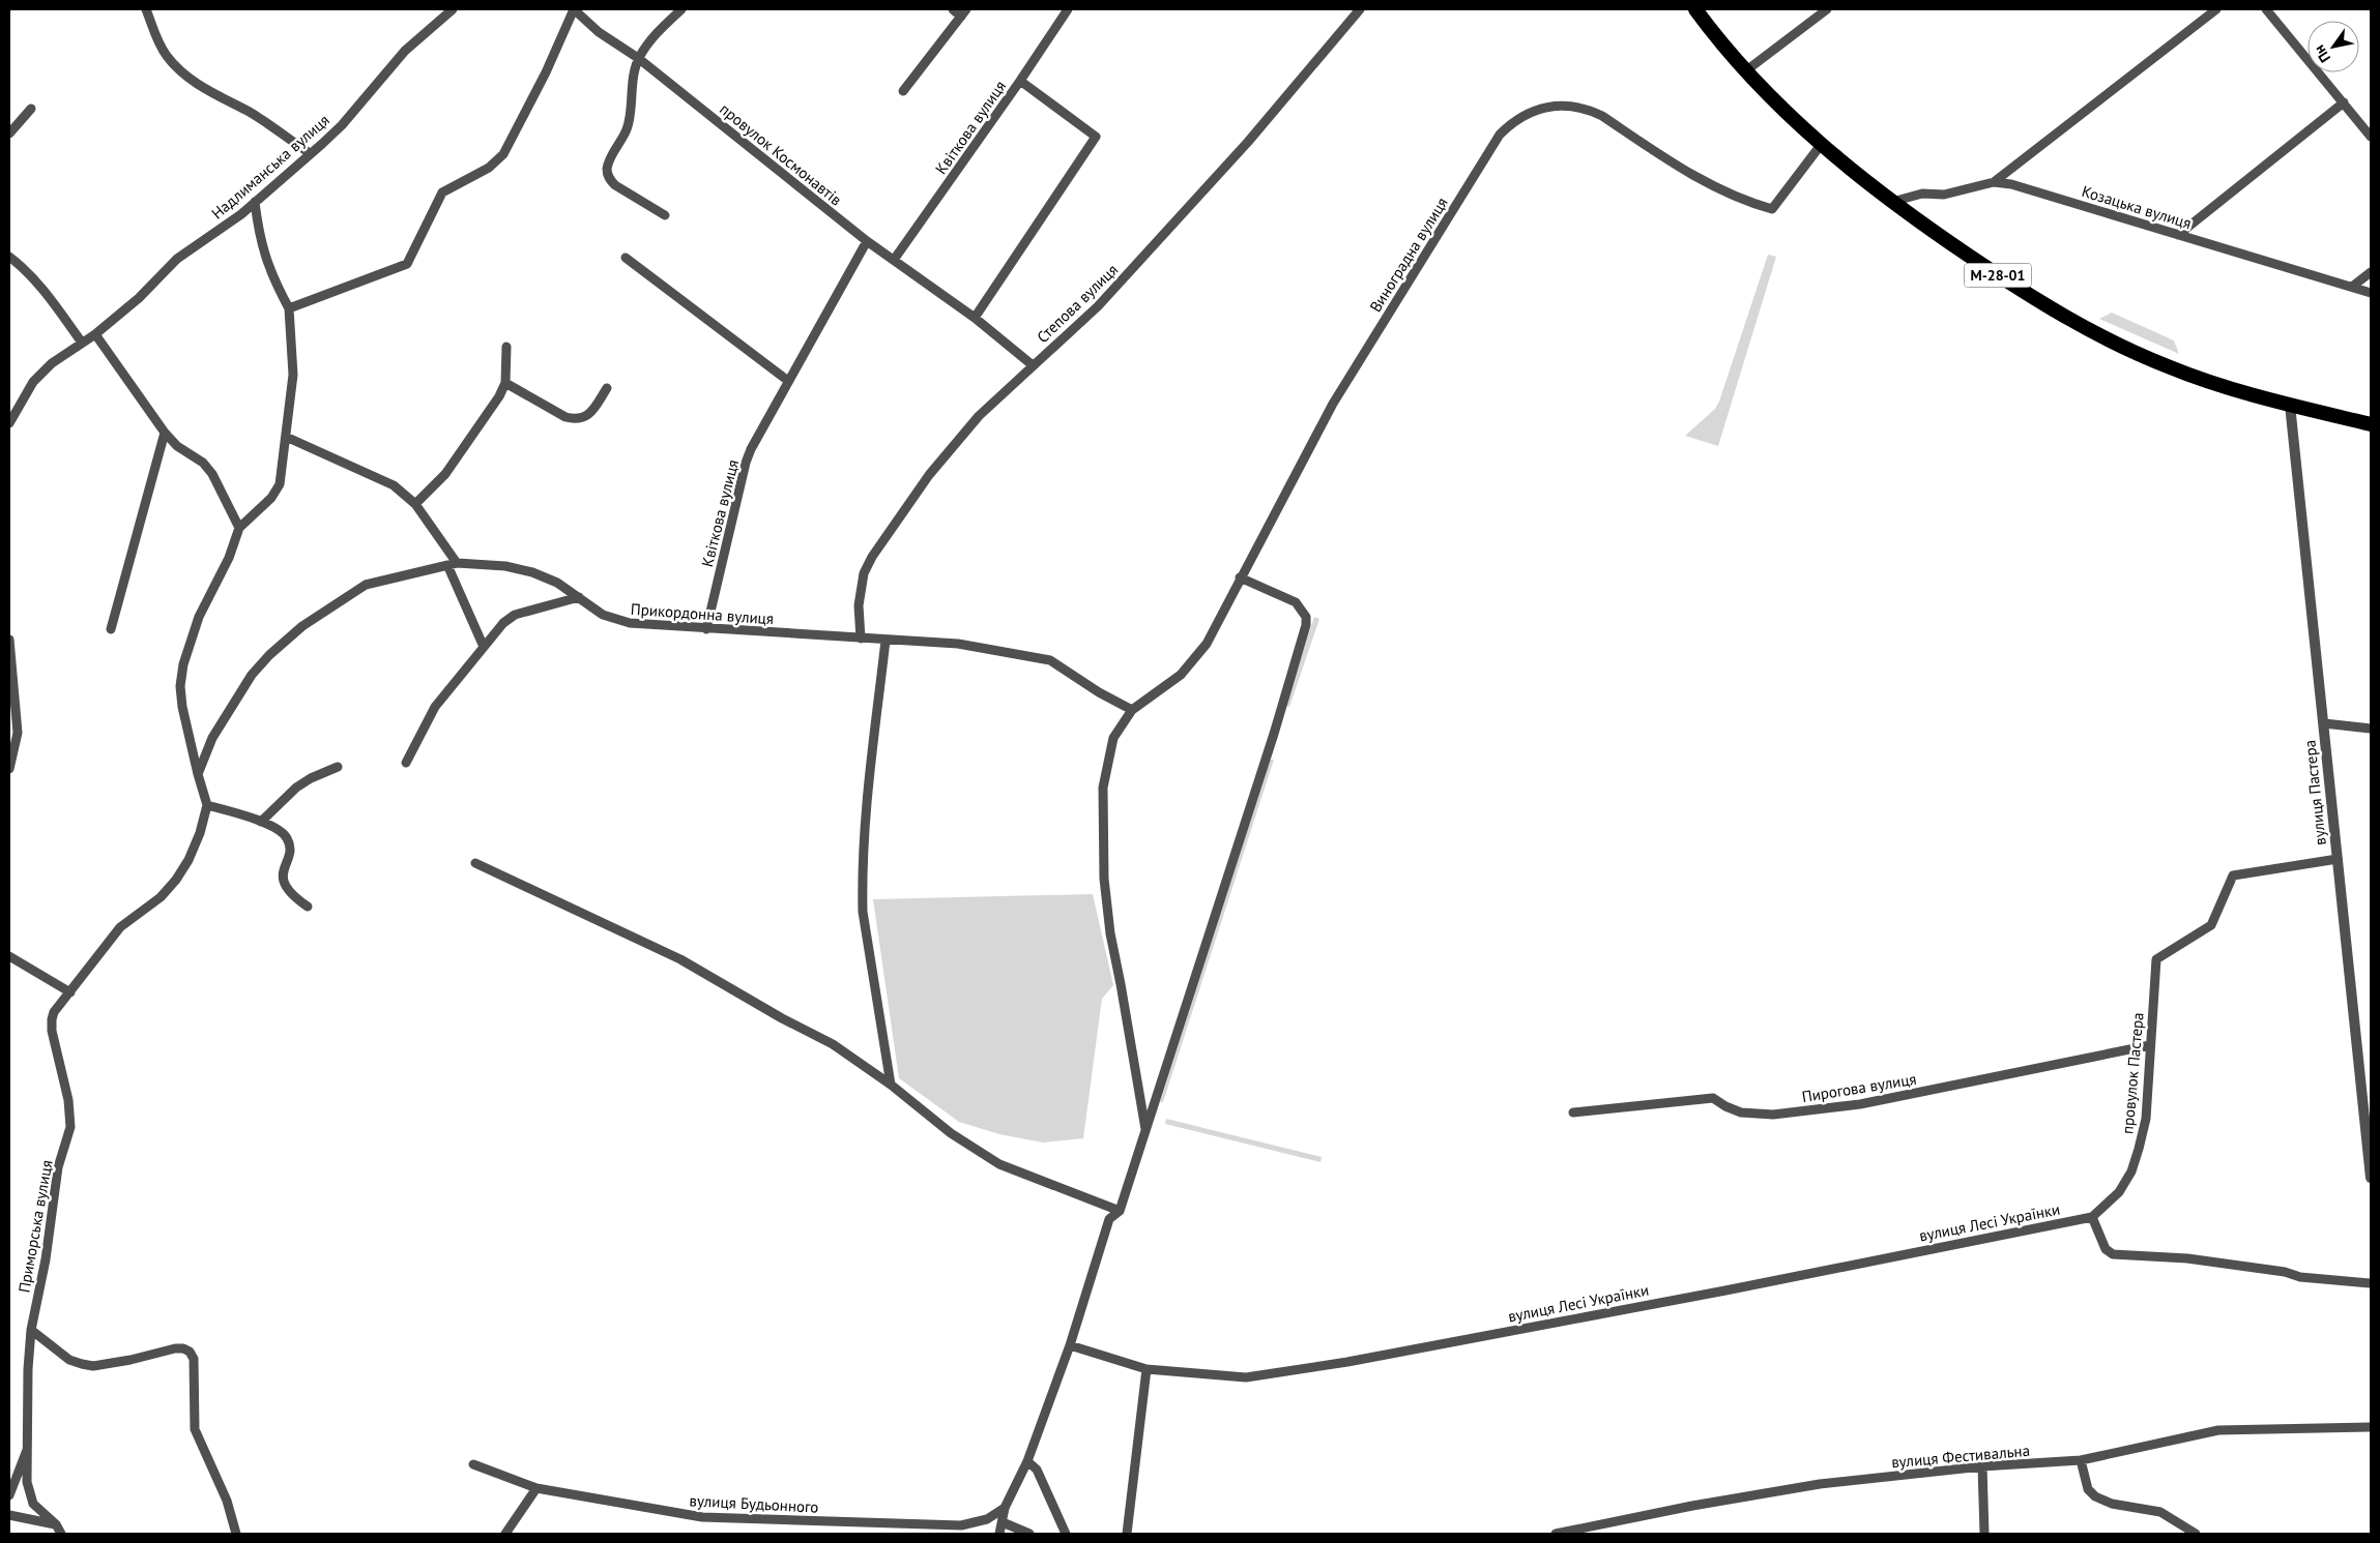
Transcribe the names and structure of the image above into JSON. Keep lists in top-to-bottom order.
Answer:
{
  "streets": {
    "highway": ["М-28-01"],
    "street": [
      "Квіткова вулиця",
      "провулок Космонавтів",
      "Надлиманська вулиця",
      "Козацька вулиця",
      "Виноградна вулиця",
      "Степова вулиця",
      "Прикордонна вулиця",
      "вулиця Пастера",
      "провулок Пастера",
      "Пирогова вулиця",
      "вулиця Лесі Українки",
      "Приморська вулиця",
      "вулиця Фестивальна",
      "вулиця Будьонного"
    ]
  },
  "crossings": [
    ["Квіткова вулиця", "провулок Космонавтів"],
    ["Квіткова вулиця", "Прикордонна вулиця"],
    ["провулок Космонавтів", "Степова вулиця"],
    ["Козацька вулиця", "М-28-01"],
    ["Виноградна вулиця", "М-28-01"],
    ["Виноградна вулиця", "Прикордонна вулиця"],
    ["М-28-01", "вулиця Пастера"],
    ["Степова вулиця", "Прикордонна вулиця"],
    ["вулиця Пастера", "провулок Пастера"],
    ["провулок Пастера", "Пирогова вулиця"],
    ["провулок Пастера", "вулиця Лесі Українки"]
  ],
  "north": "bottom left"
}
